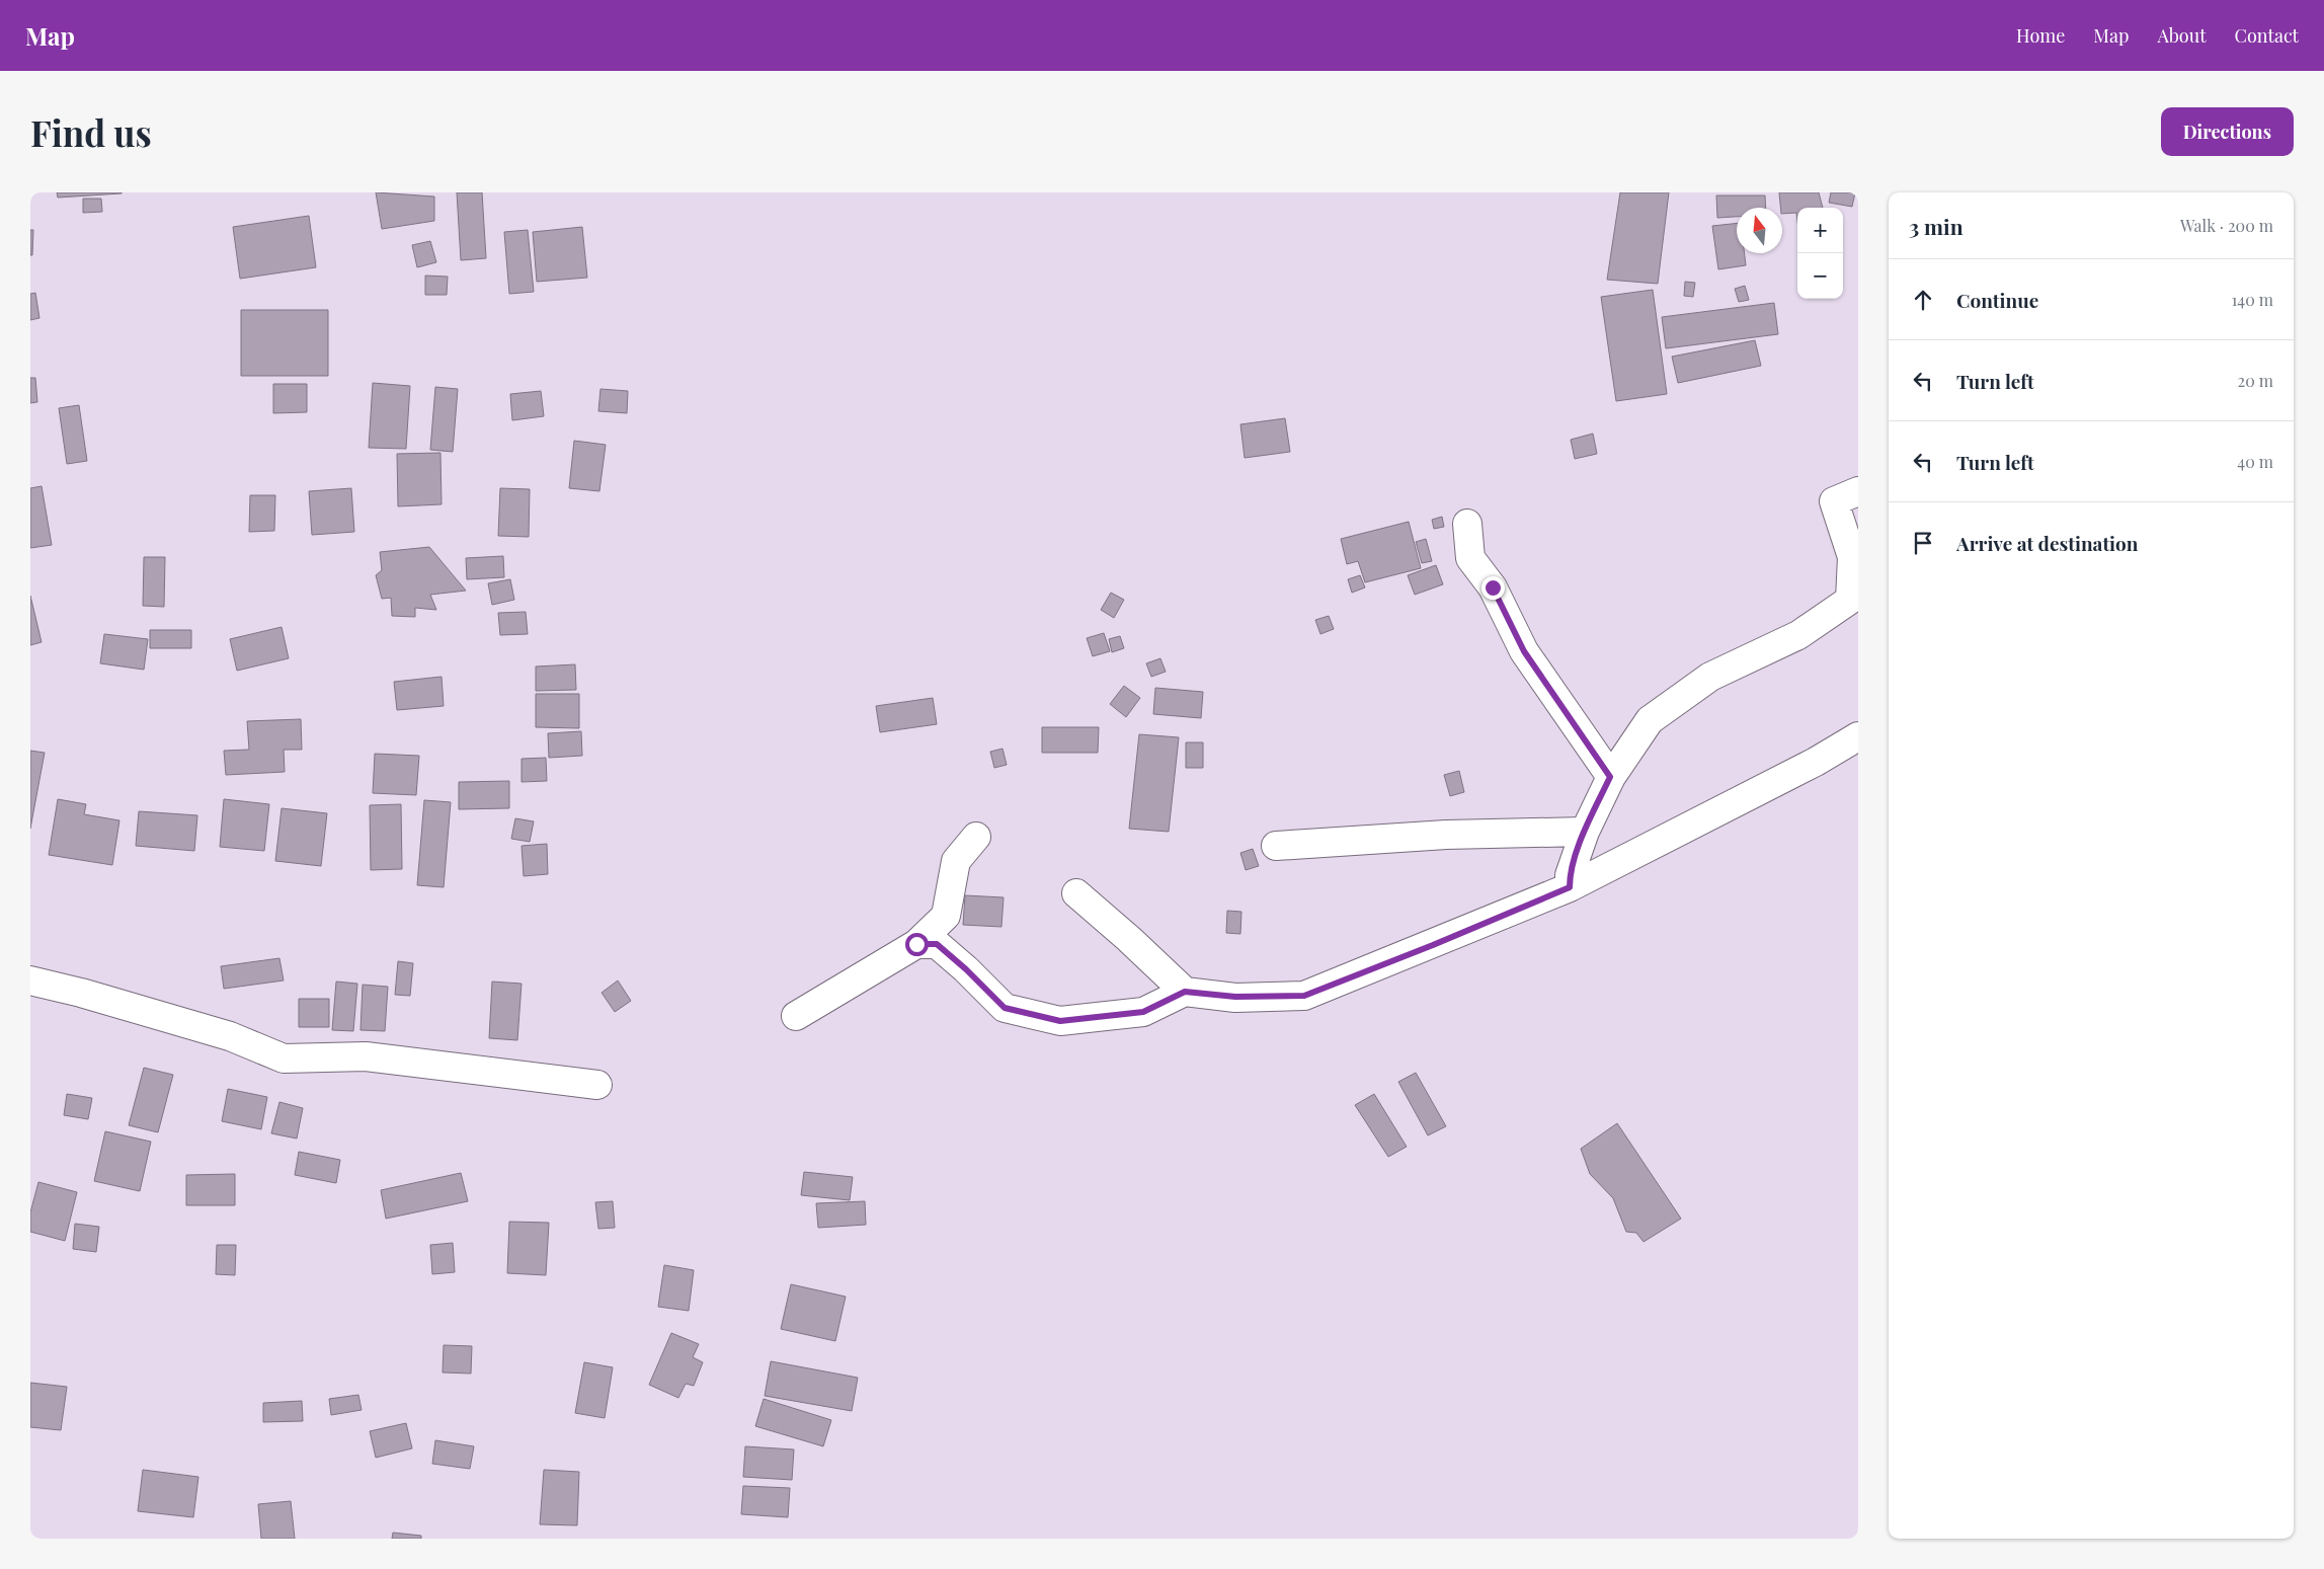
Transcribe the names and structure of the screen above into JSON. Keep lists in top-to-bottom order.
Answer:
{
  "north": "top",
  "page": {
    "header": "Map",
    "nav": [
      "Home",
      "Map",
      "About",
      "Contact"
    ],
    "buttons": "Directions",
    "title": "Find us",
    "heading": ["3 min", "Walk · 200 m"],
    "map_buttons": ["+", "−"],
    "list": [
      ["Continue", "140 m"],
      ["Turn left", "20 m"],
      ["Turn left", "40 m"],
      "Arrive at destination"
    ]
  }
}
